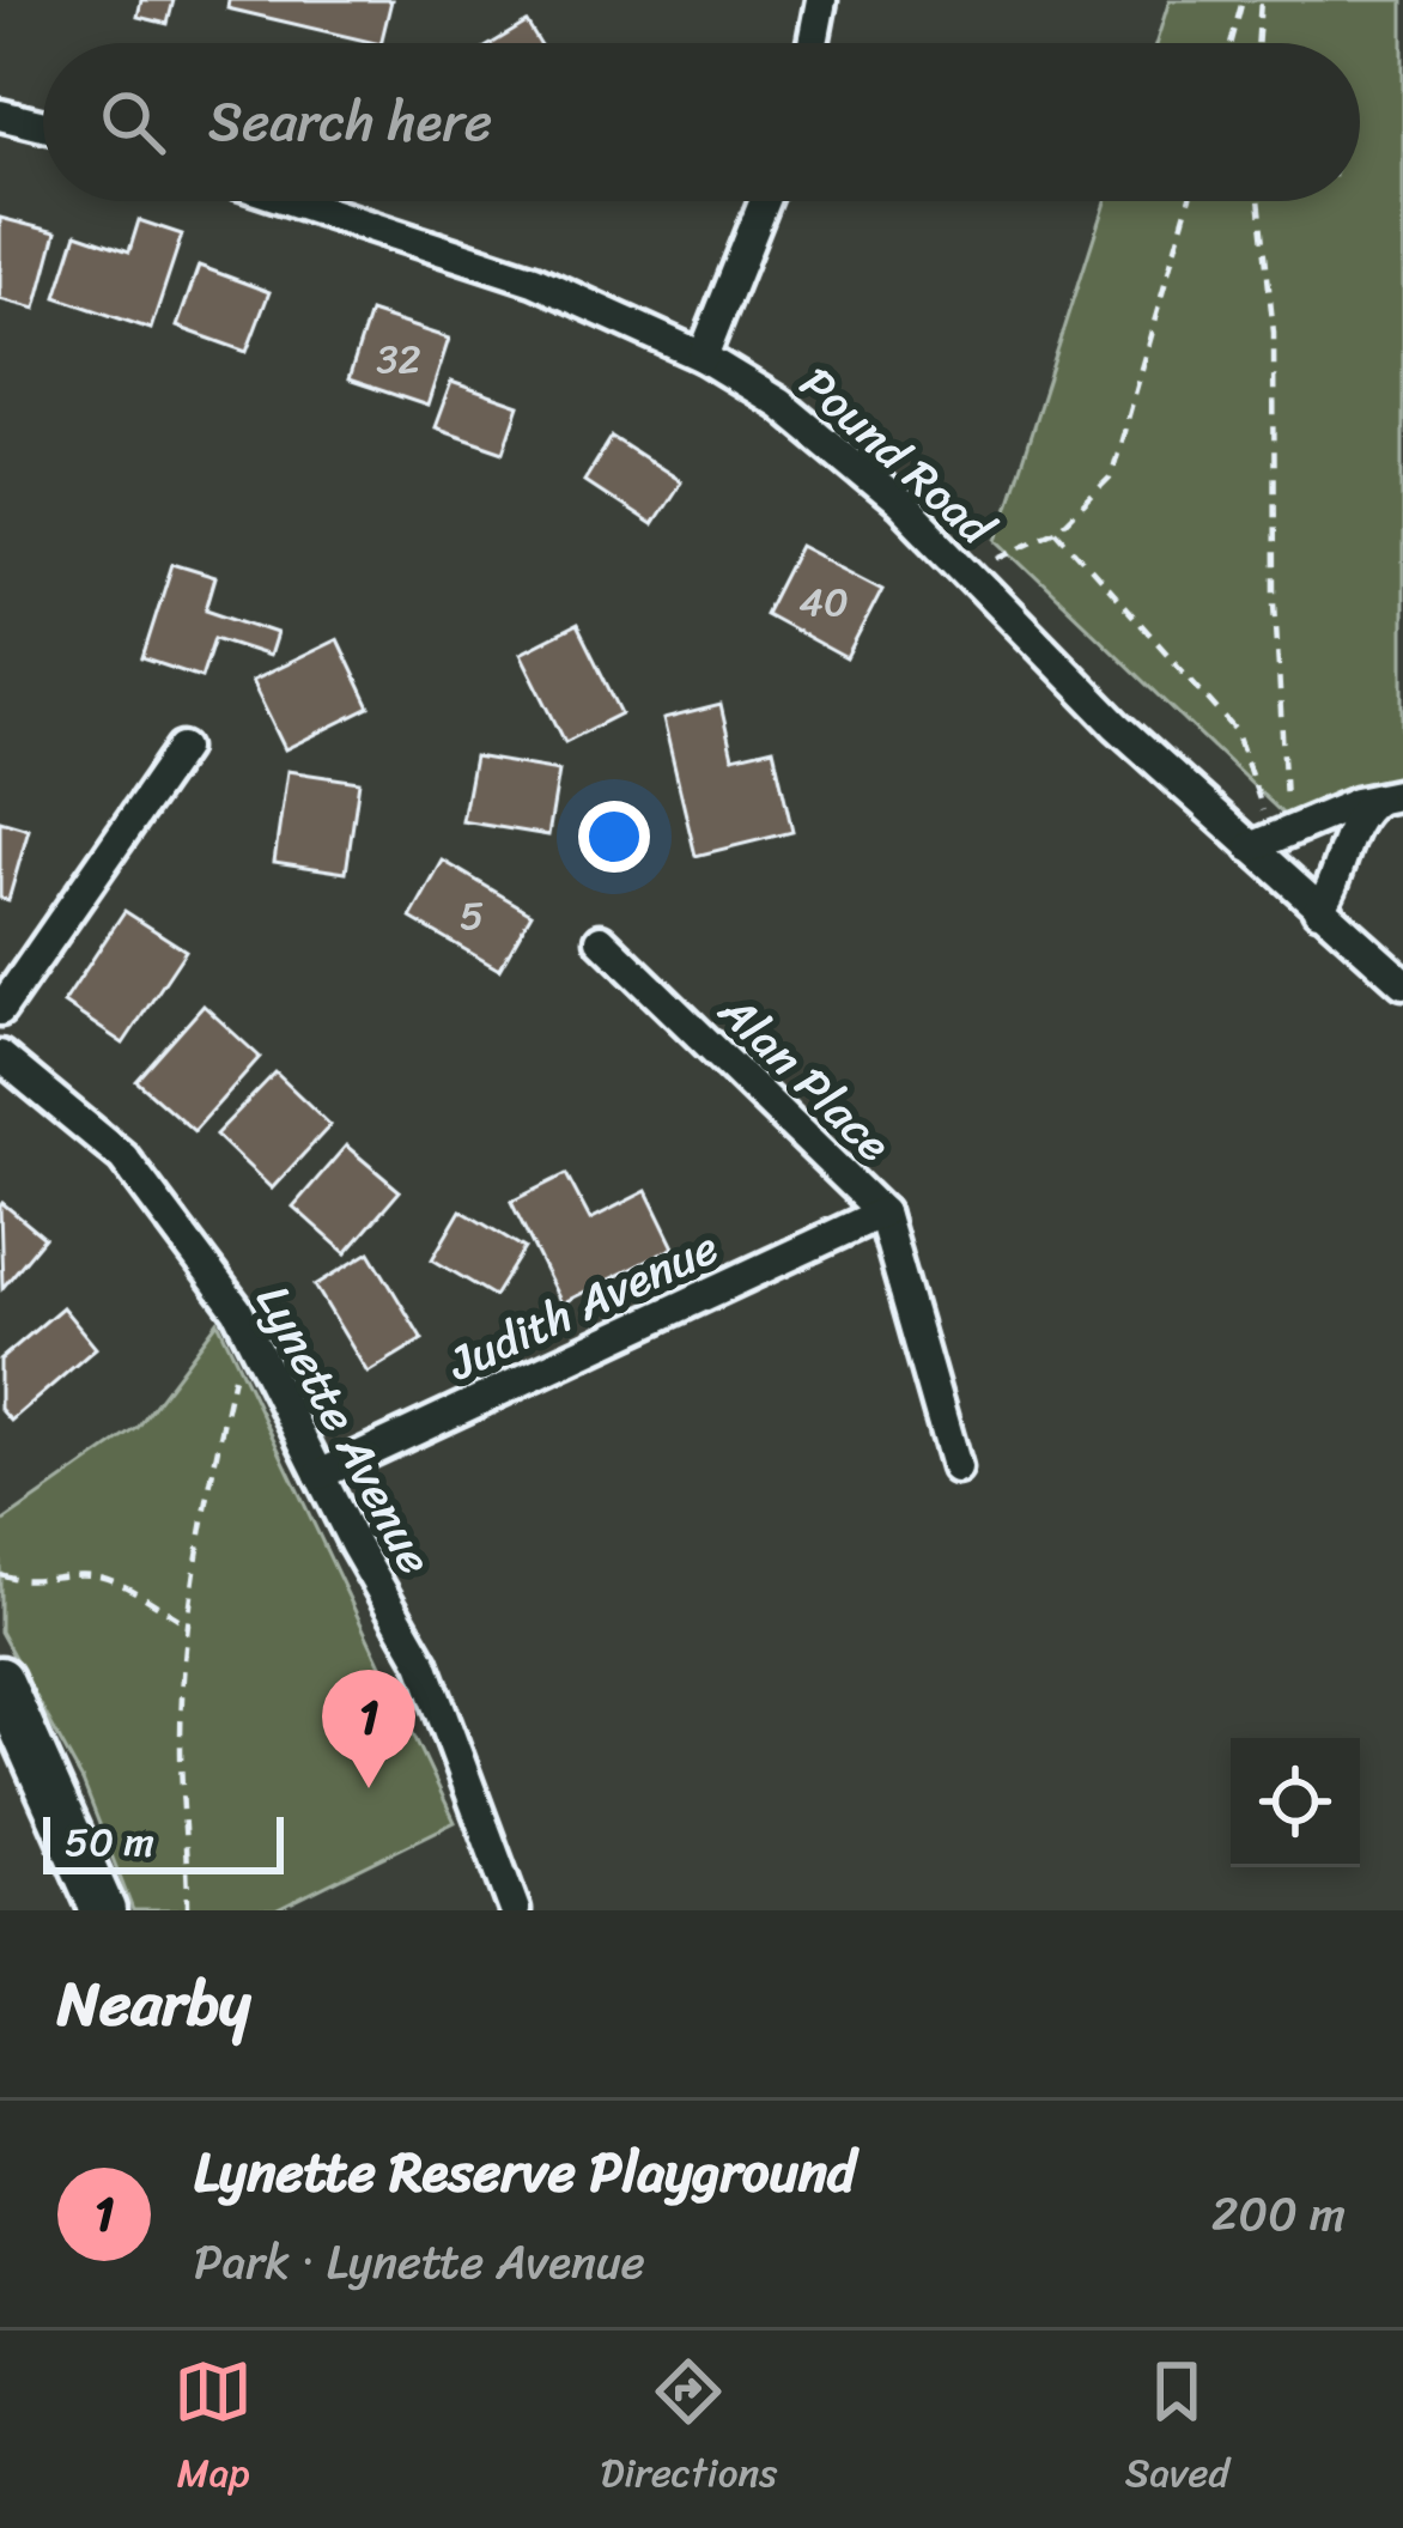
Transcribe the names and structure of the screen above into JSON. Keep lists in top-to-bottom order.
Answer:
{
  "streets": {
    "street": [
      "Pound Road",
      "Alan Place",
      "Judith Avenue",
      "Lynette Avenue"
    ]
  },
  "crossings": [
    ["Alan Place", "Judith Avenue"],
    ["Judith Avenue", "Lynette Avenue"]
  ],
  "house_numbers": ["32", "40", "5"],
  "scale_bar": "50 m",
  "page": {
    "search": "Search here",
    "pins": "1",
    "scale": "50 m",
    "heading": "Nearby",
    "list": [
      {
        "mark": "1",
        "name": "Lynette Reserve Playground",
        "note": "Park · Lynette Avenue",
        "value": "200 m"
      }
    ],
    "nav": ["Map", "Directions", "Saved"]
  }
}
